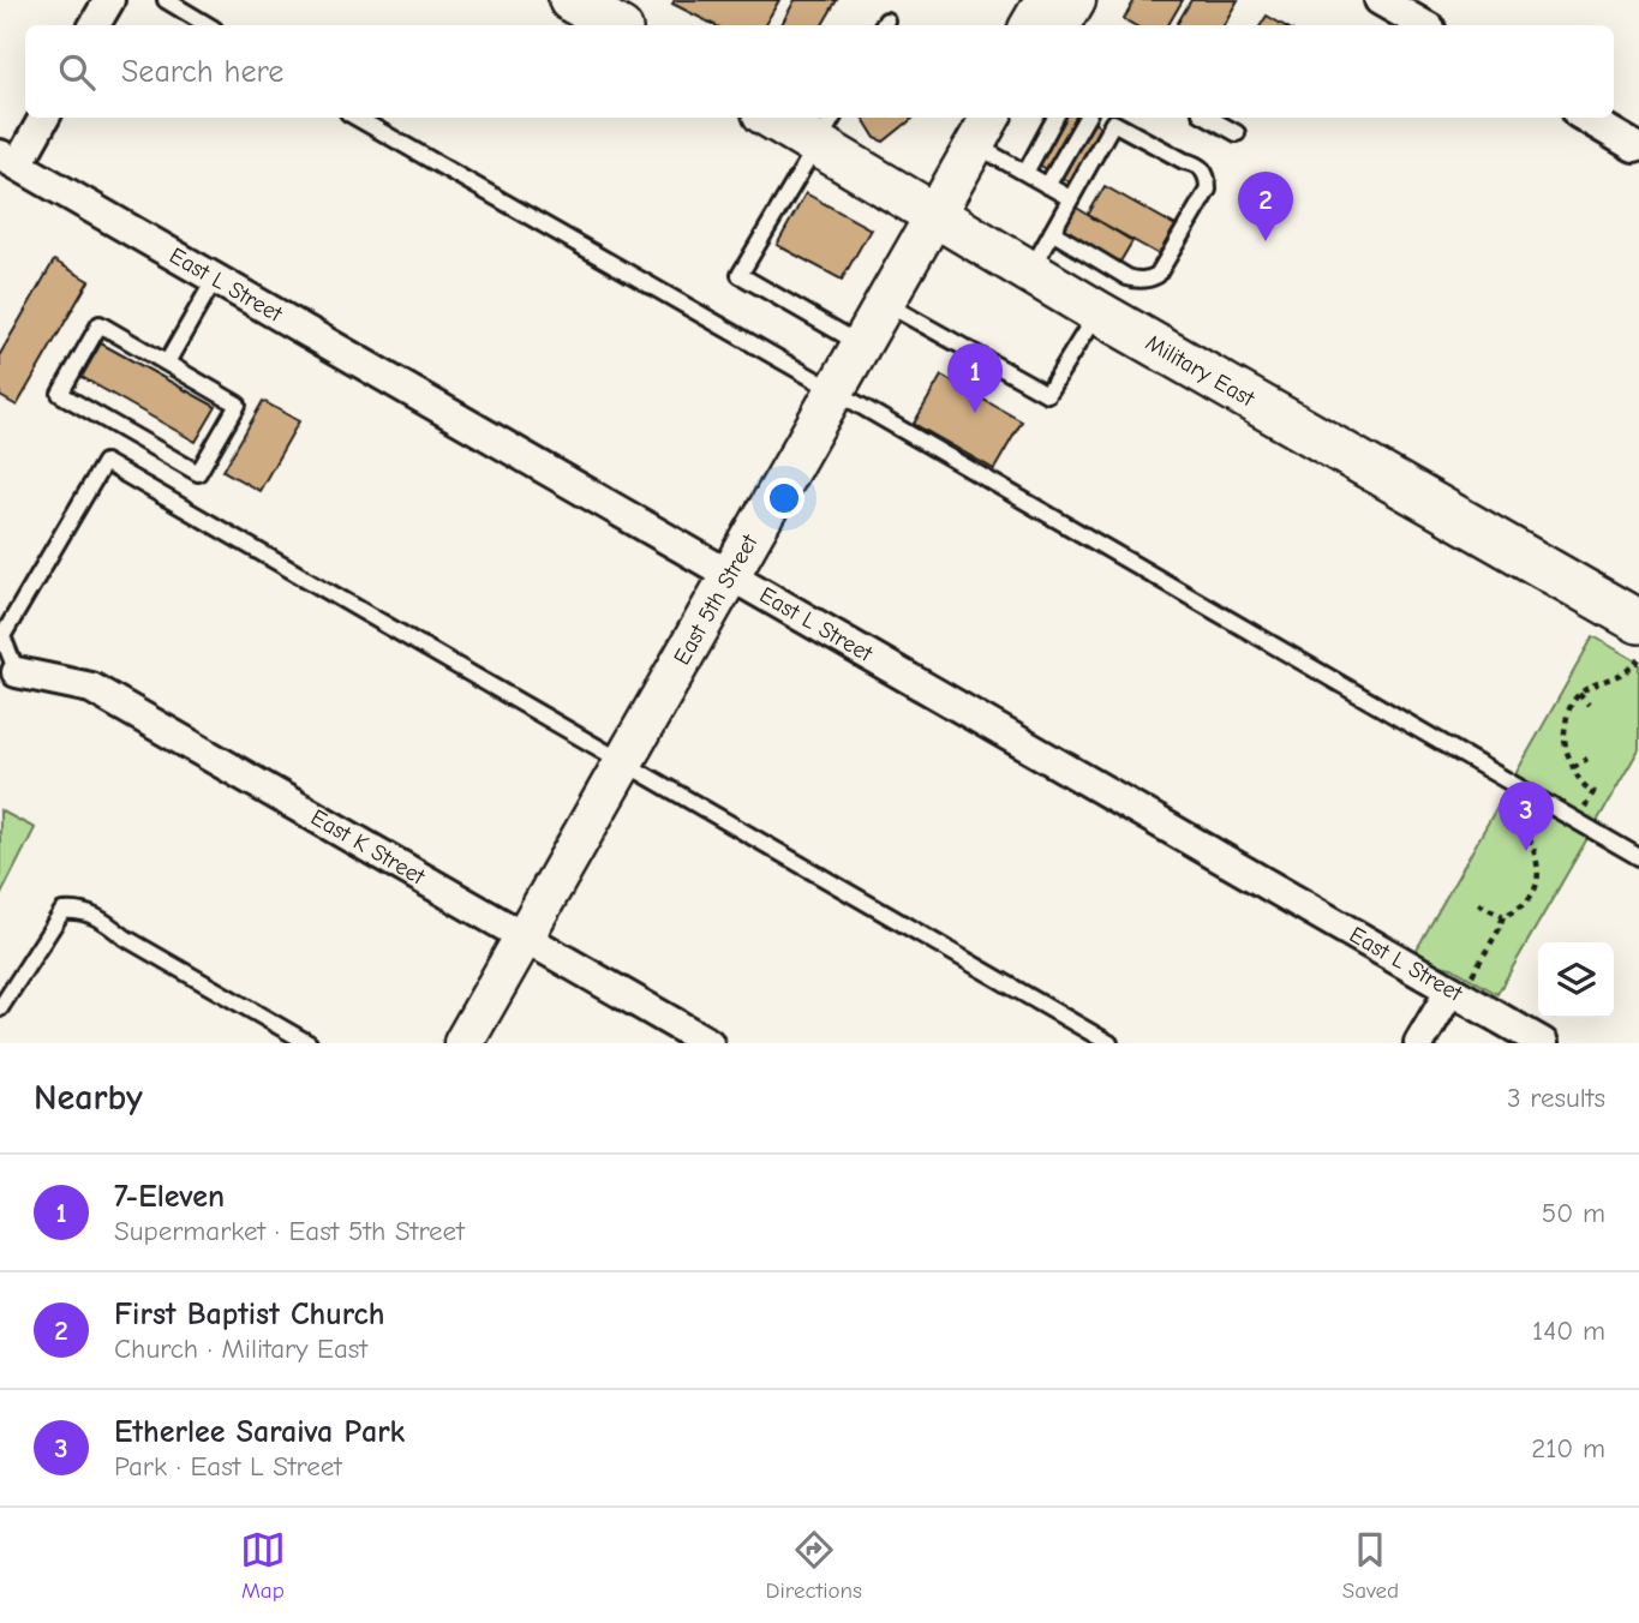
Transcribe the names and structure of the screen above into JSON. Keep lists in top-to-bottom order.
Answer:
{
  "streets": {
    "main road": ["Military East"],
    "street": ["East L Street", "East 5th Street", "East K Street"]
  },
  "crossings": [
    ["East L Street", "East 5th Street"],
    ["Military East", "East 5th Street"],
    ["East 5th Street", "East K Street"]
  ],
  "page": {
    "search": "Search here",
    "pins": ["2", "1", "3"],
    "heading": ["Nearby", "3 results"],
    "list": [
      {
        "mark": "1",
        "name": "7-Eleven",
        "note": "Supermarket · East 5th Street",
        "value": "50 m"
      },
      {
        "mark": "2",
        "name": "First Baptist Church",
        "note": "Church · Military East",
        "value": "140 m"
      },
      {
        "mark": "3",
        "name": "Etherlee Saraiva Park",
        "note": "Park · East L Street",
        "value": "210 m"
      }
    ],
    "nav": ["Map", "Directions", "Saved"]
  }
}
